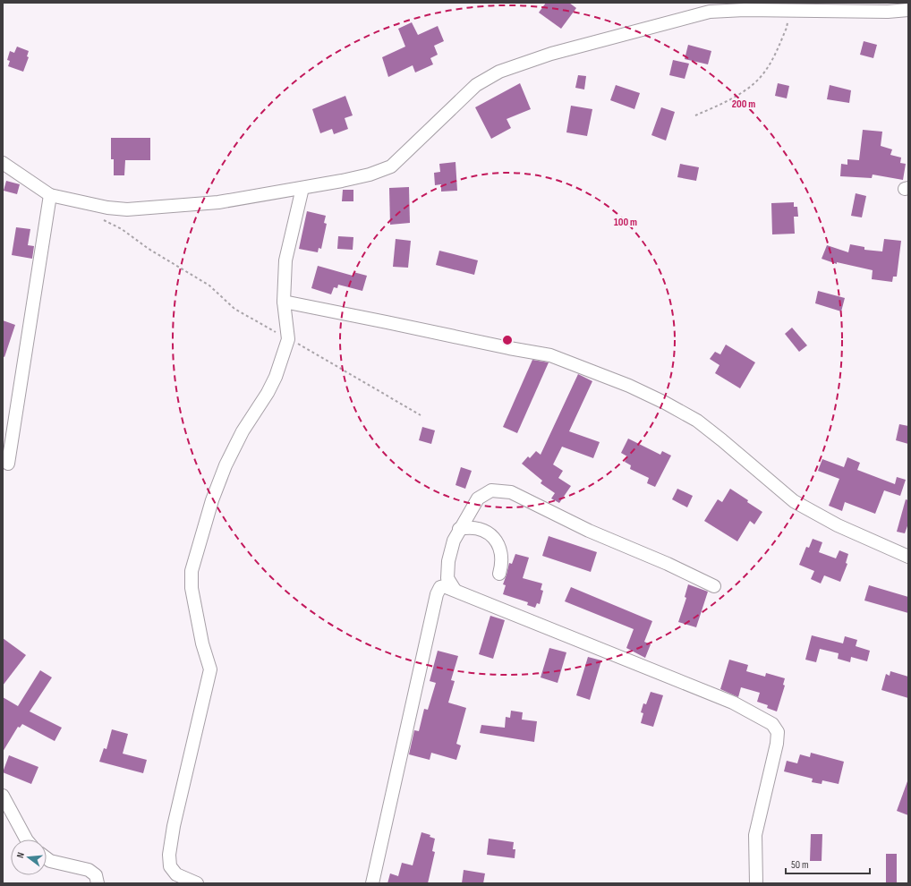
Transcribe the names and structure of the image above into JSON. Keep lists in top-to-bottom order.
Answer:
{
  "scale_bar": "50 m",
  "north": "left",
  "rings": ["200 m", "100 m"]
}
